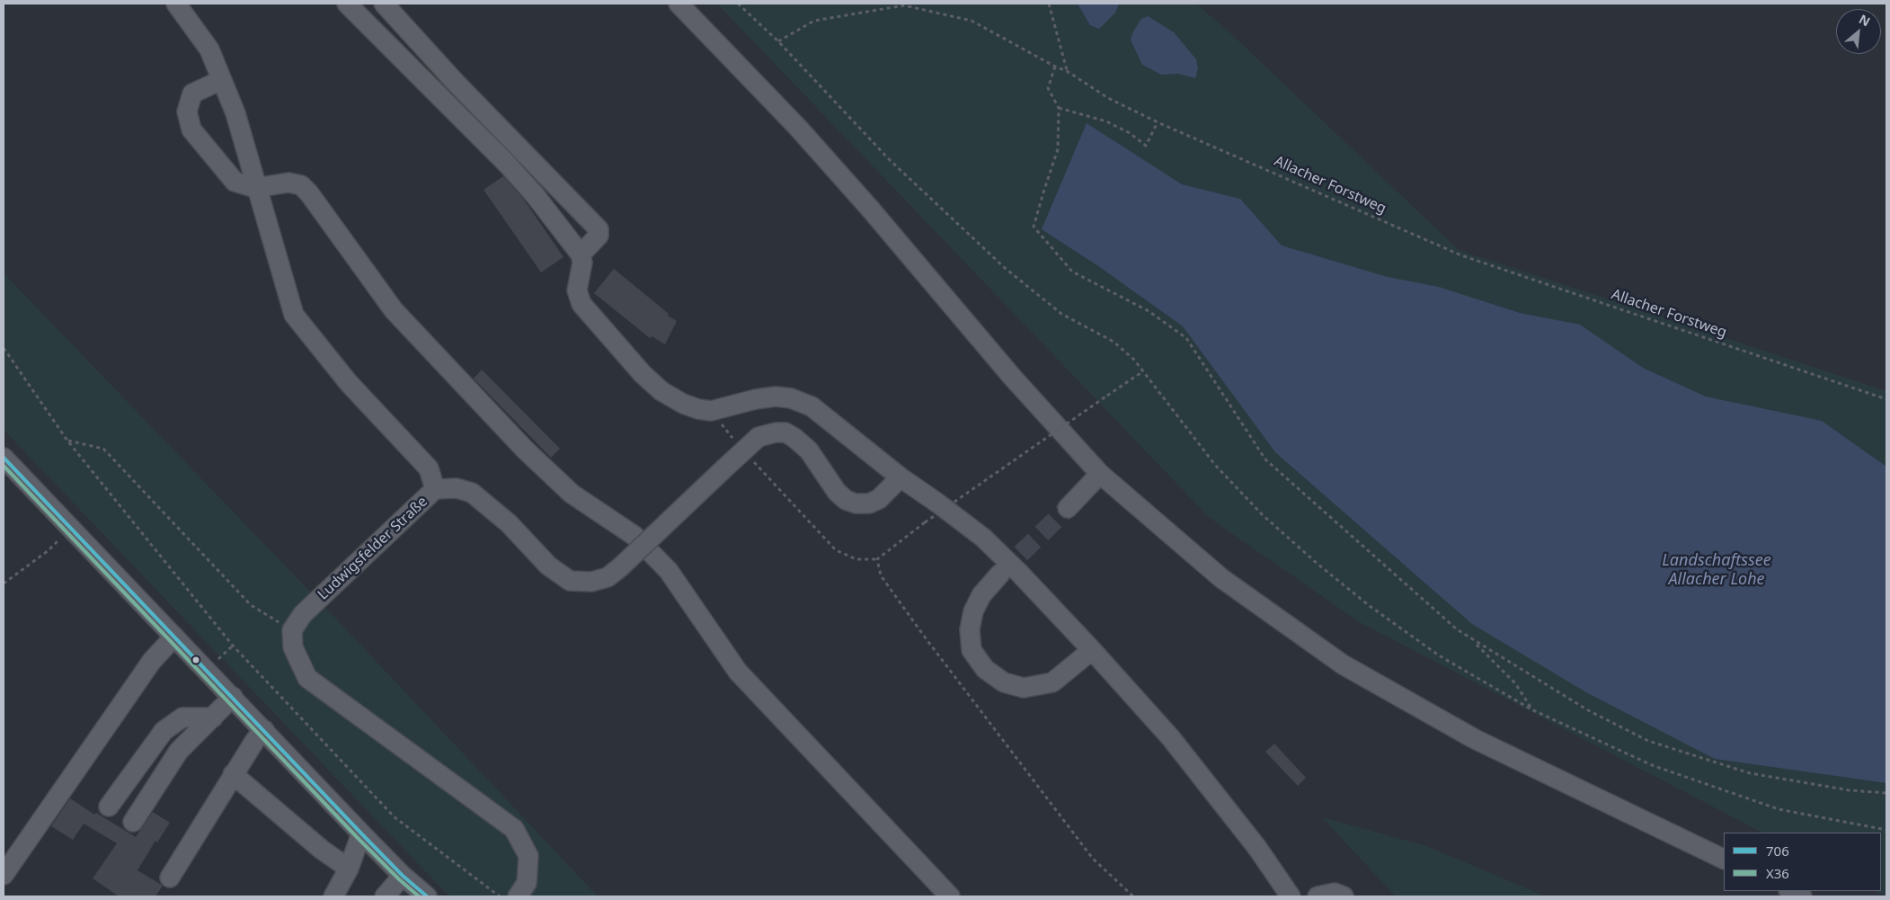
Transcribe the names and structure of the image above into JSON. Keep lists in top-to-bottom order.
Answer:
{
  "streets": {
    "street": ["Ludwigsfelder Straße"],
    "path": ["Allacher Forstweg"]
  },
  "water": ["Landschaftssee Allacher Lohe"],
  "lines": ["transit line 706", "transit line X36"],
  "legend": ["706", "X36"],
  "north": "top right"
}
